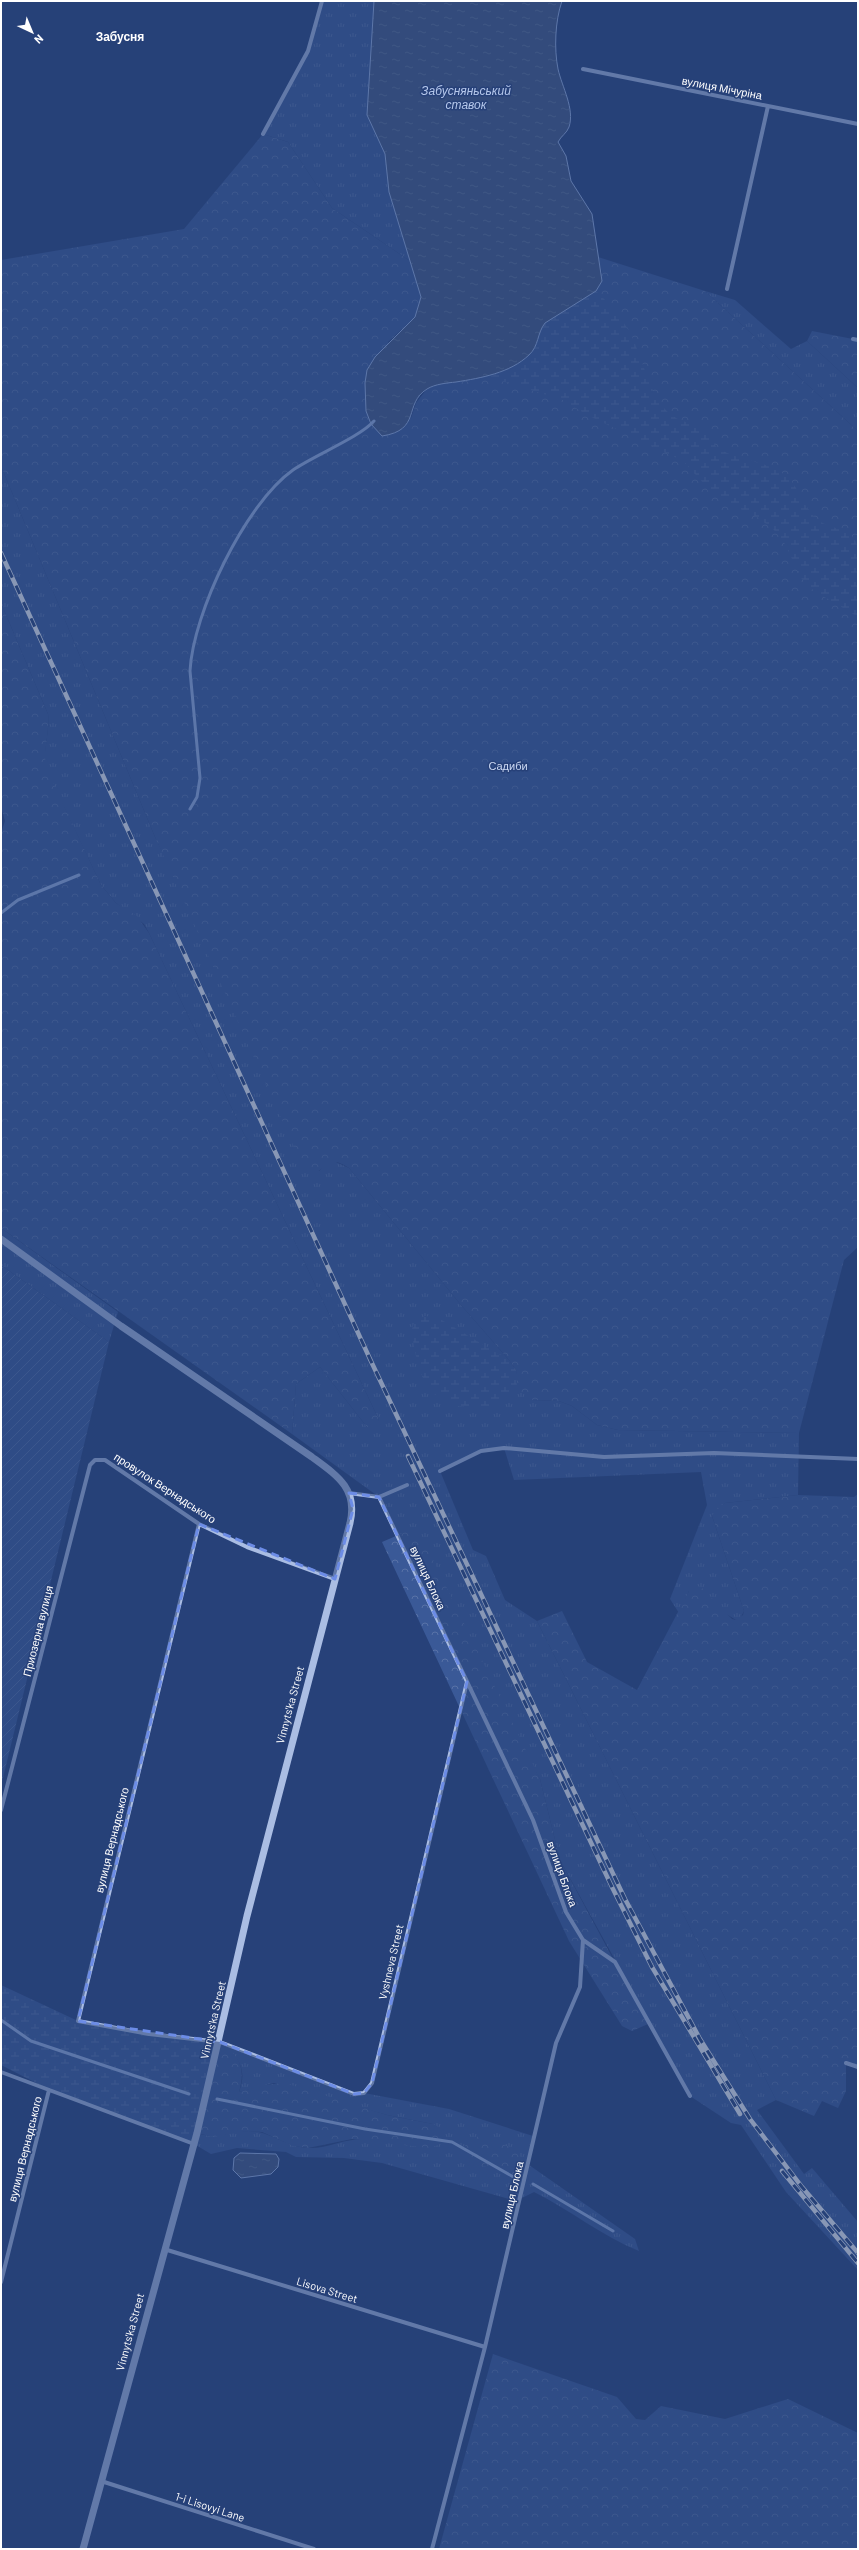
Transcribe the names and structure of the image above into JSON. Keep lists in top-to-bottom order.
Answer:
{
  "streets": {
    "street": [
      "вулиця Мічуріна",
      "провулок Вернадського",
      "вулиця Блока",
      "Приозерна вулиця",
      "Vinnyts'ka Street",
      "вулиця Вернадського",
      "Vyshneva Street",
      "Lisova Street",
      "1-i Lisovyi Lane"
    ]
  },
  "crossings": [
    ["провулок Вернадського", "Приозерна вулиця"],
    ["провулок Вернадського", "Vinnyts'ka Street"],
    ["провулок Вернадського", "вулиця Вернадського"],
    ["вулиця Блока", "Vyshneva Street"],
    ["вулиця Блока", "Lisova Street"],
    ["Vinnyts'ka Street", "вулиця Вернадського"],
    ["Vinnyts'ka Street", "Vyshneva Street"],
    ["Vinnyts'ka Street", "Lisova Street"],
    ["Vinnyts'ka Street", "1-i Lisovyi Lane"],
    ["вулиця Вернадського", "Vyshneva Street"]
  ],
  "districts": ["Забусня"],
  "water": ["Забусняньський ставок"],
  "parks": ["Садиби"],
  "north": "bottom right"
}
